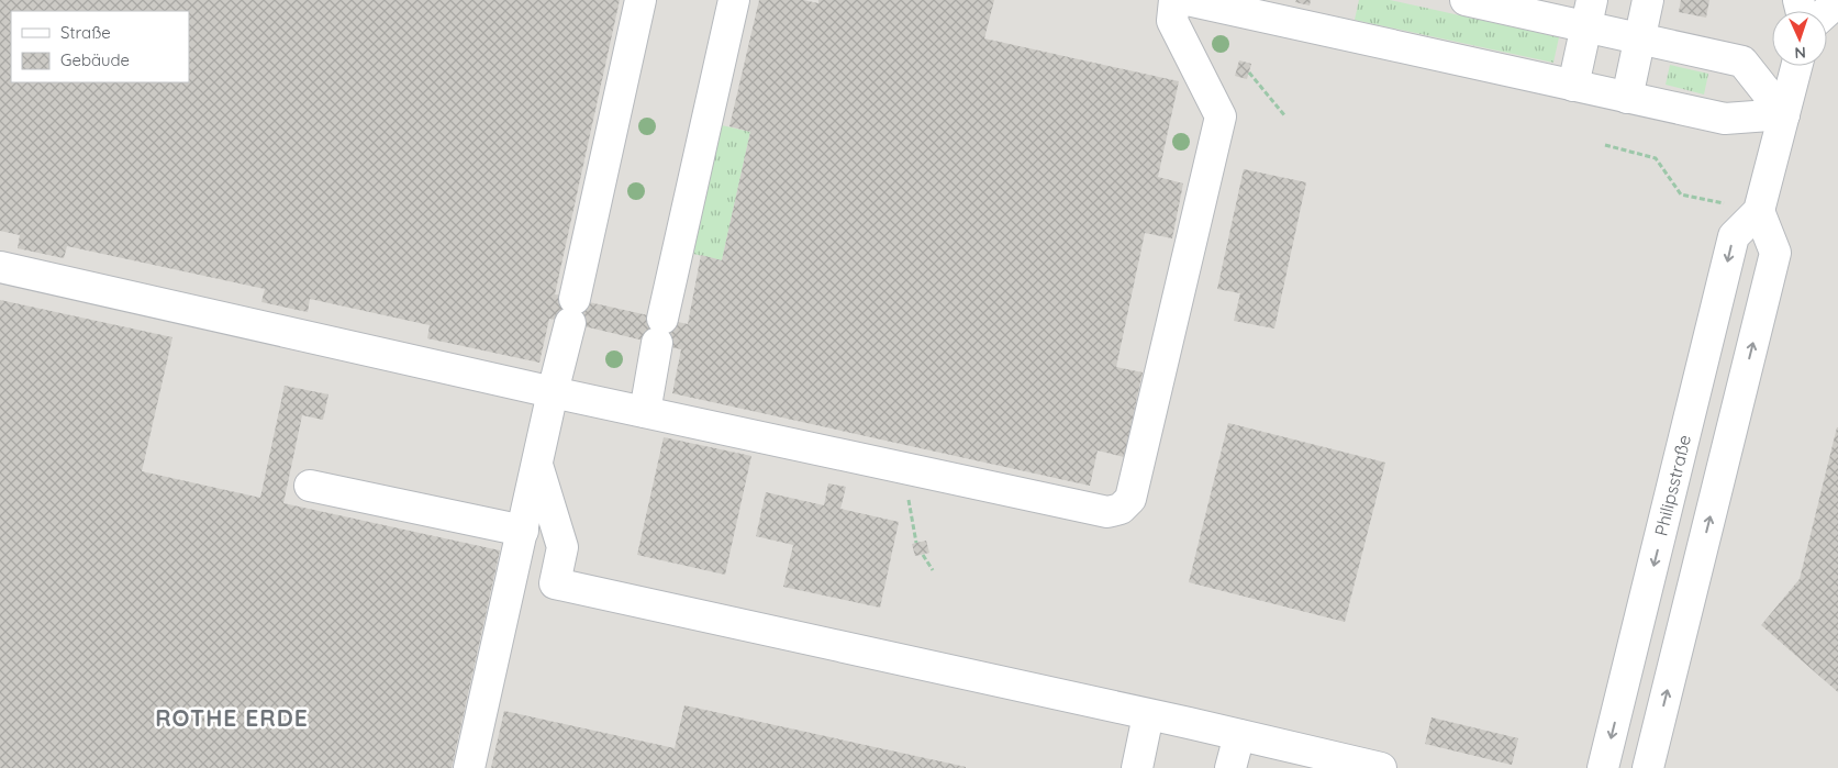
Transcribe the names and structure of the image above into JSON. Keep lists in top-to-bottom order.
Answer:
{
  "streets": {
    "street": ["Philipsstraße"]
  },
  "districts": ["ROTHE ERDE"],
  "legend": ["Straße", "Gebäude"],
  "north": "bottom"
}
